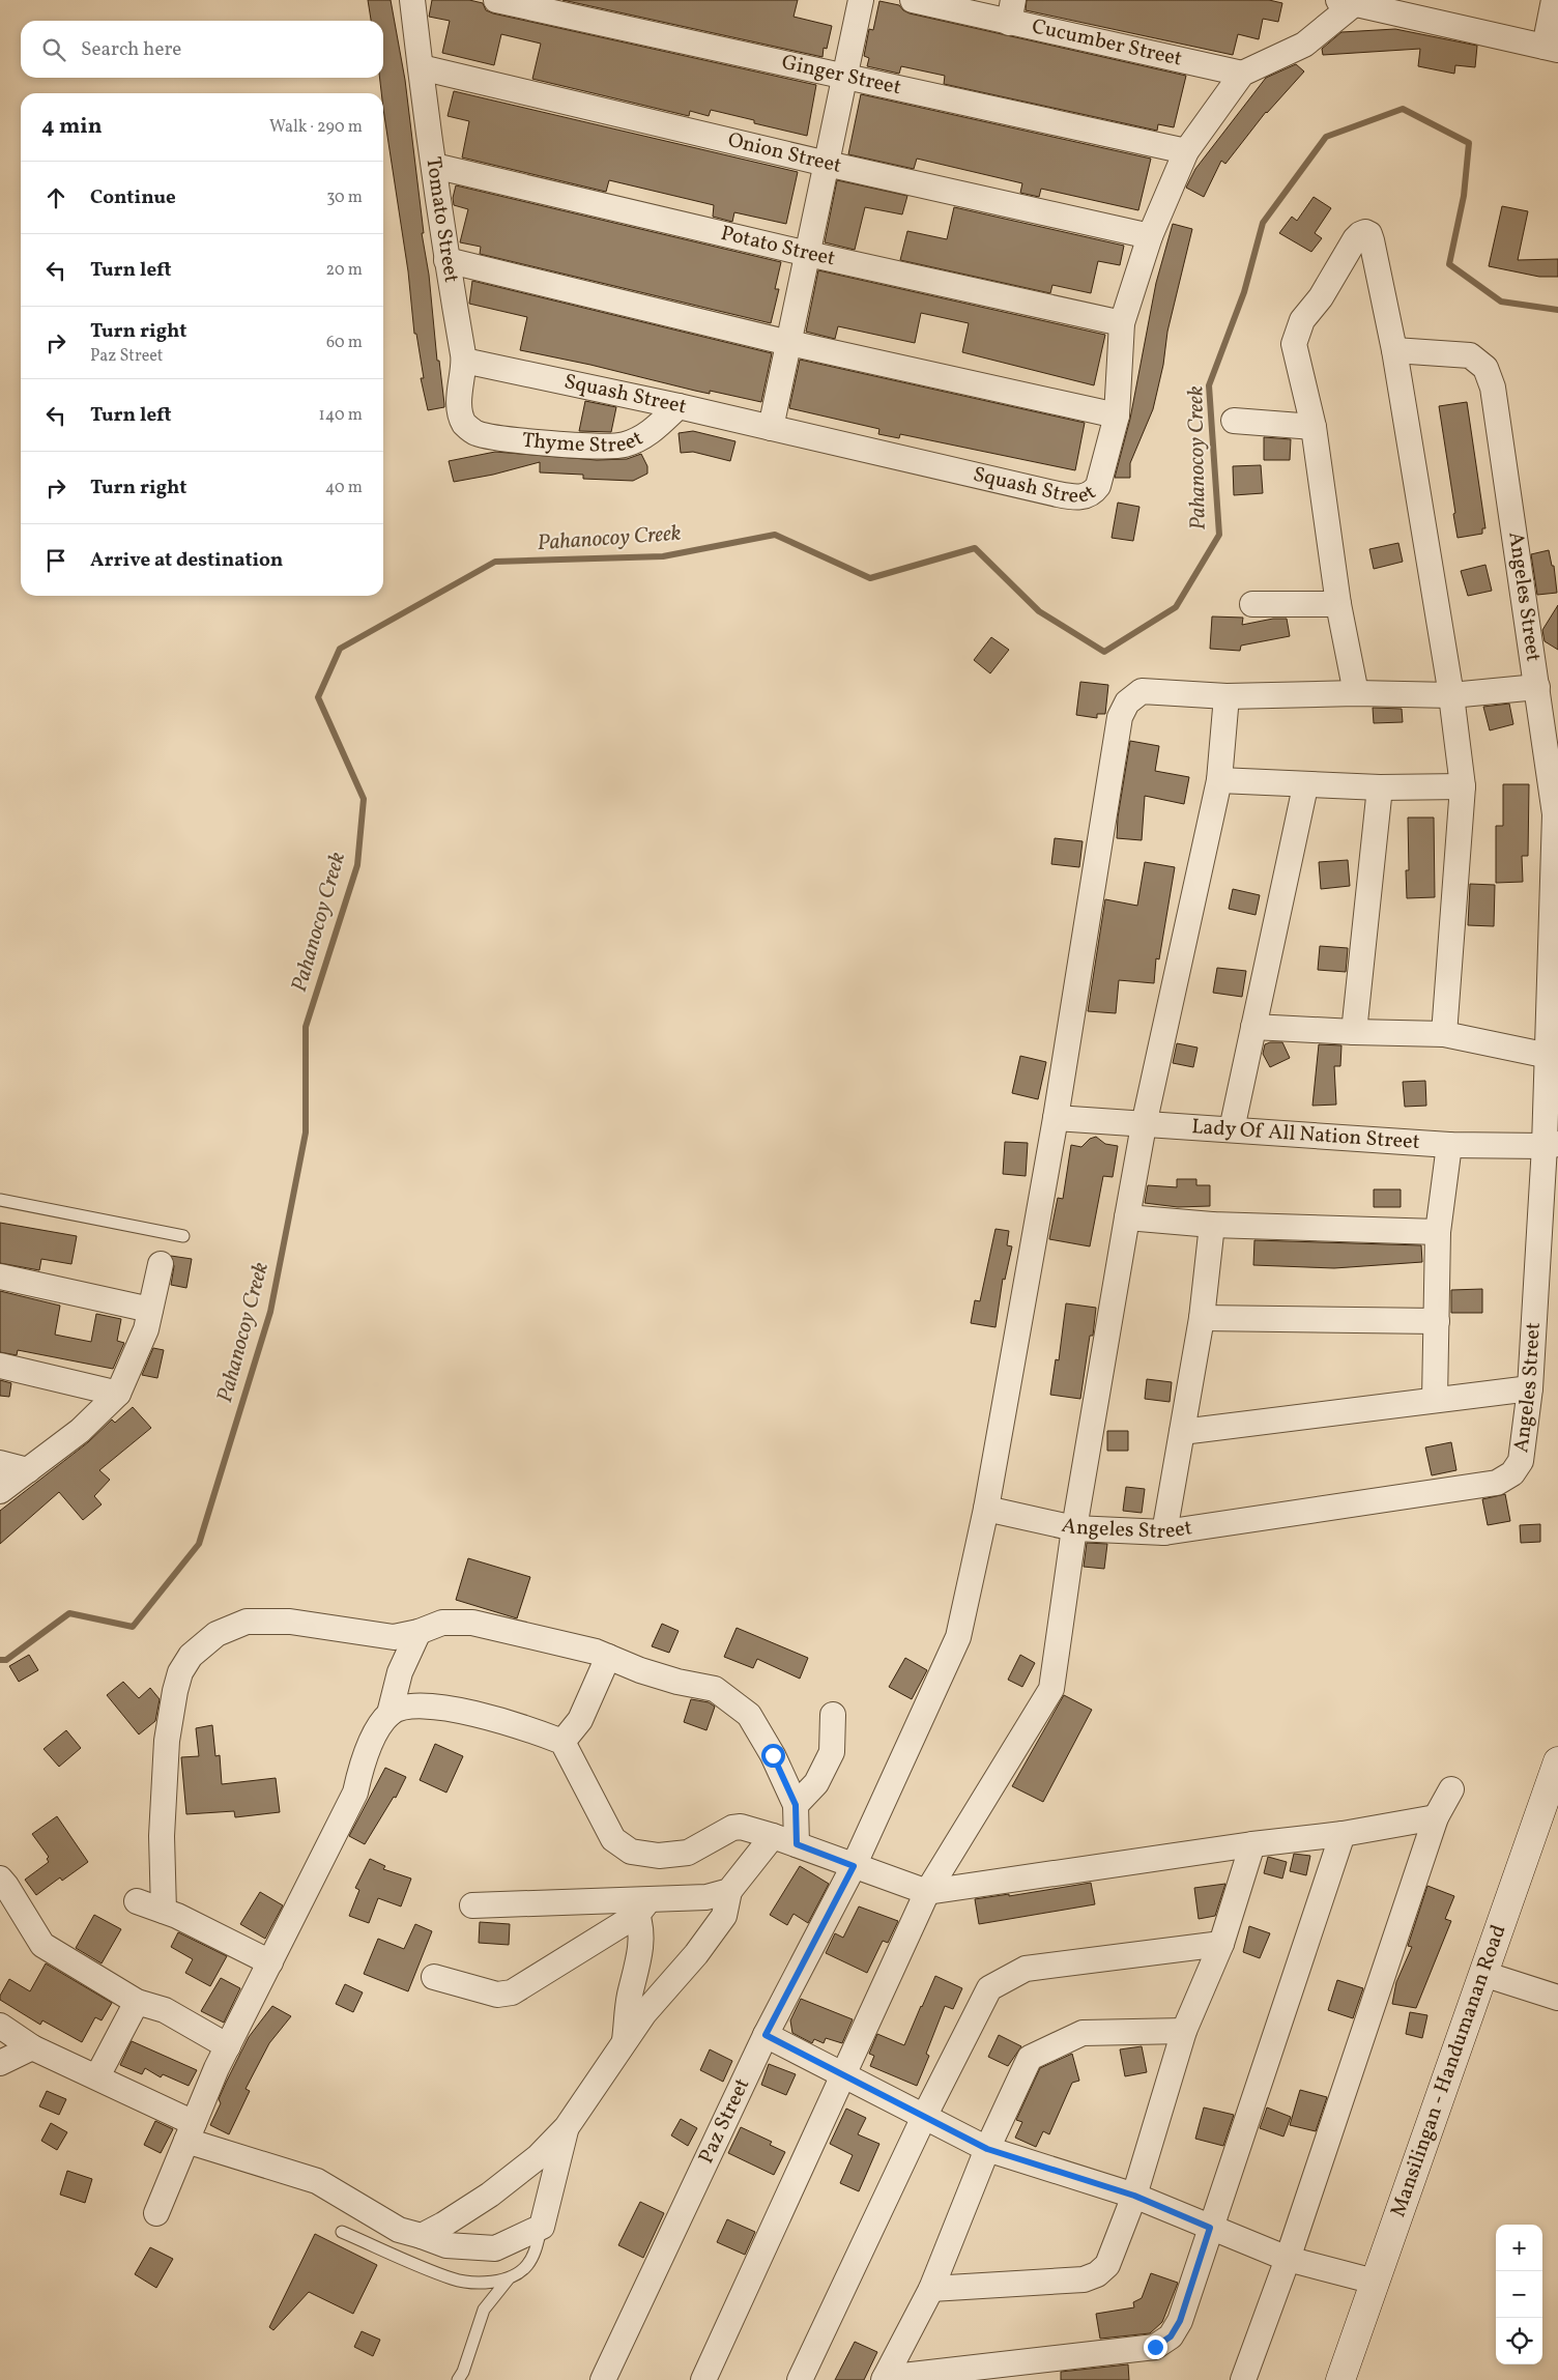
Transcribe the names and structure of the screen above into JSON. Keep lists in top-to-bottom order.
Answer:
{
  "streets": {
    "street": [
      "Cucumber Street",
      "Ginger Street",
      "Onion Street",
      "Tomato Street",
      "Potato Street",
      "Squash Street",
      "Thyme Street",
      "Angeles Street",
      "Lady Of All Nation Street",
      "Mansilingan - Handumanan Road",
      "Paz Street"
    ]
  },
  "crossings": [
    ["Cucumber Street", "Squash Street"],
    ["Ginger Street", "Squash Street"],
    ["Onion Street", "Tomato Street"],
    ["Onion Street", "Squash Street"],
    ["Tomato Street", "Potato Street"],
    ["Tomato Street", "Squash Street"],
    ["Tomato Street", "Thyme Street"],
    ["Potato Street", "Squash Street"],
    ["Squash Street", "Thyme Street"],
    ["Angeles Street", "Lady Of All Nation Street"],
    ["Angeles Street", "Paz Street"],
    ["Lady Of All Nation Street", "Paz Street"]
  ],
  "water": ["Pahanocoy Creek"],
  "page": {
    "search": "Search here",
    "heading": ["4 min", "Walk · 290 m"],
    "list": [
      ["Continue", "30 m"],
      ["Turn left", "20 m"],
      ["Turn right", "Paz Street", "60 m"],
      ["Turn left", "140 m"],
      ["Turn right", "40 m"],
      "Arrive at destination"
    ],
    "map_buttons": ["+", "−"]
  }
}
